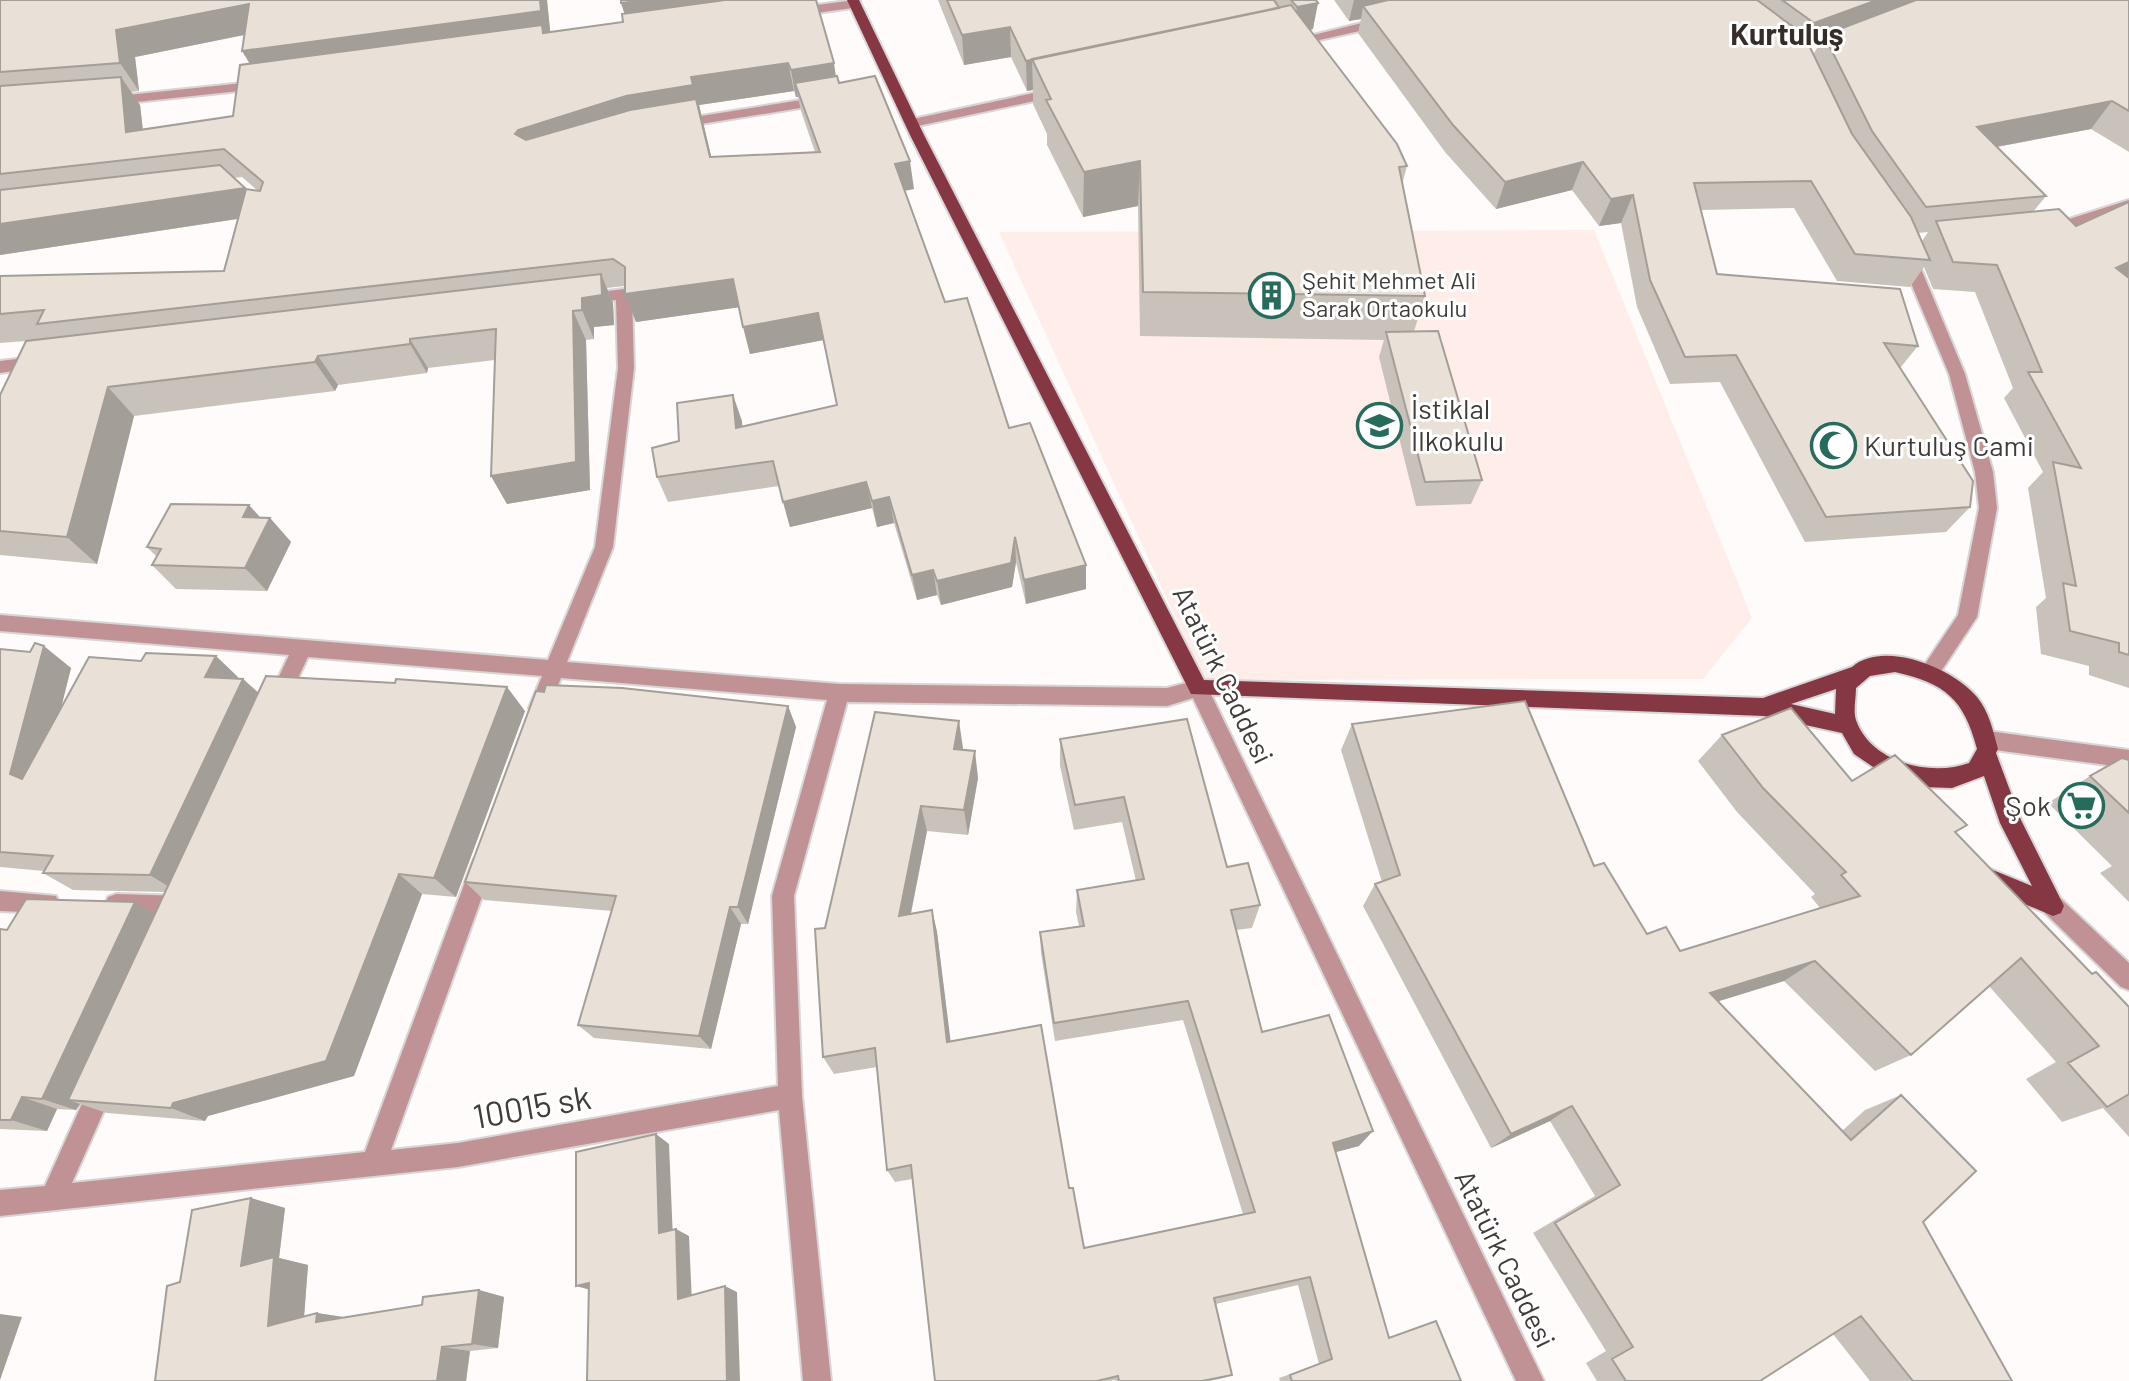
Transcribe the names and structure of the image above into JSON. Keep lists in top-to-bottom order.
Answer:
{
  "streets": {
    "main road": ["Atatürk Caddesi"],
    "street": ["10015 sk"]
  },
  "districts": ["Kurtuluş"],
  "places": {
    "building": ["Şehit Mehmet Ali Sarak Ortaokulu"],
    "school or university": ["İstiklal İlkokulu"],
    "mosque": ["Kurtuluş Cami"],
    "supermarket": ["Şok"]
  }
}
